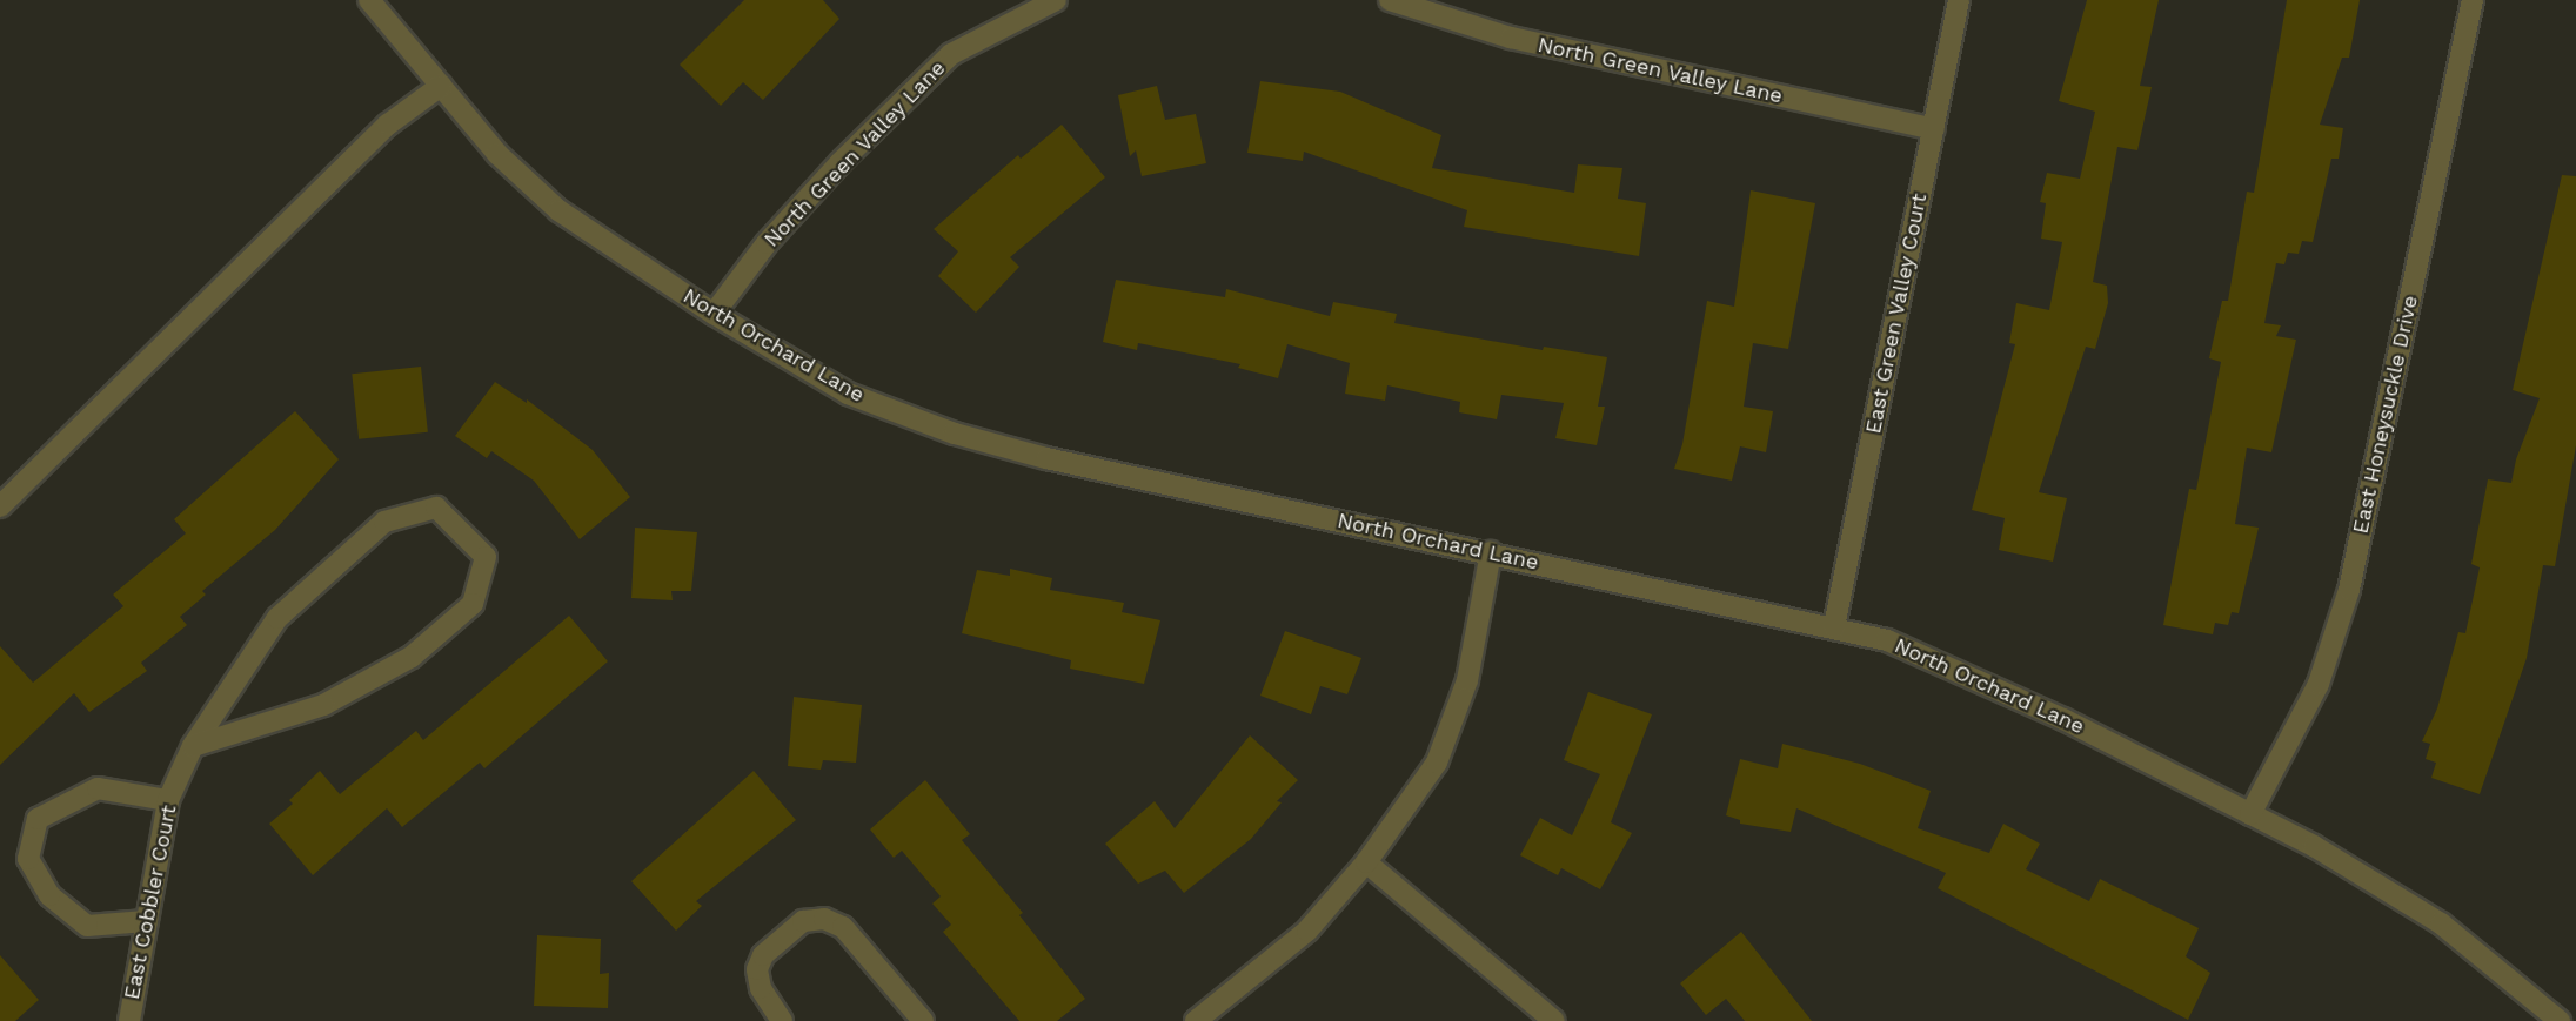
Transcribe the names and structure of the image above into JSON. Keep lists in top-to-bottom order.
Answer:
{
  "streets": {
    "street": [
      "North Green Valley Lane",
      "East Green Valley Court",
      "North Orchard Lane",
      "East Honeysuckle Drive",
      "East Cobbler Court"
    ]
  },
  "crossings": [
    ["North Green Valley Lane", "East Green Valley Court"],
    ["North Green Valley Lane", "North Orchard Lane"],
    ["East Green Valley Court", "North Orchard Lane"],
    ["North Orchard Lane", "East Honeysuckle Drive"]
  ]
}
